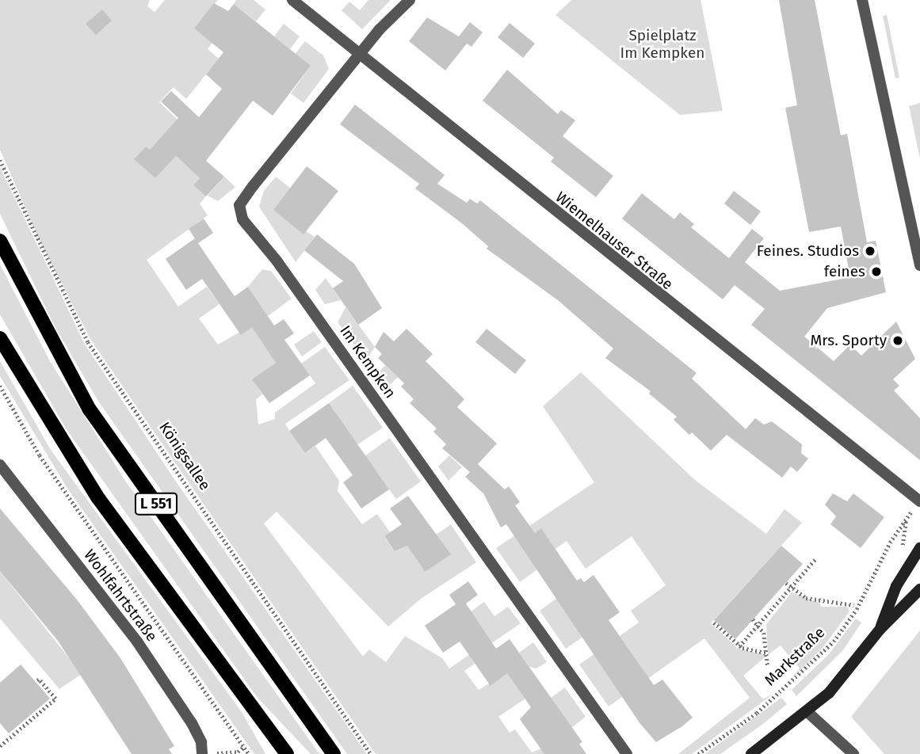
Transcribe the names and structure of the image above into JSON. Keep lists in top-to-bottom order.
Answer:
{
  "streets": {
    "main road": ["L 551"],
    "street": ["Wiemelhauser Straße", "Im Kempken", "Wohlfahrtstraße"],
    "path": ["Königsallee", "Markstraße"]
  },
  "crossings": [
    ["Wiemelhauser Straße", "Im Kempken"],
    ["Wiemelhauser Straße", "Markstraße"]
  ],
  "parks": ["Spielplatz Im Kempken"],
  "places": ["Feines. Studios", "feines", "Mrs. Sporty"]
}
